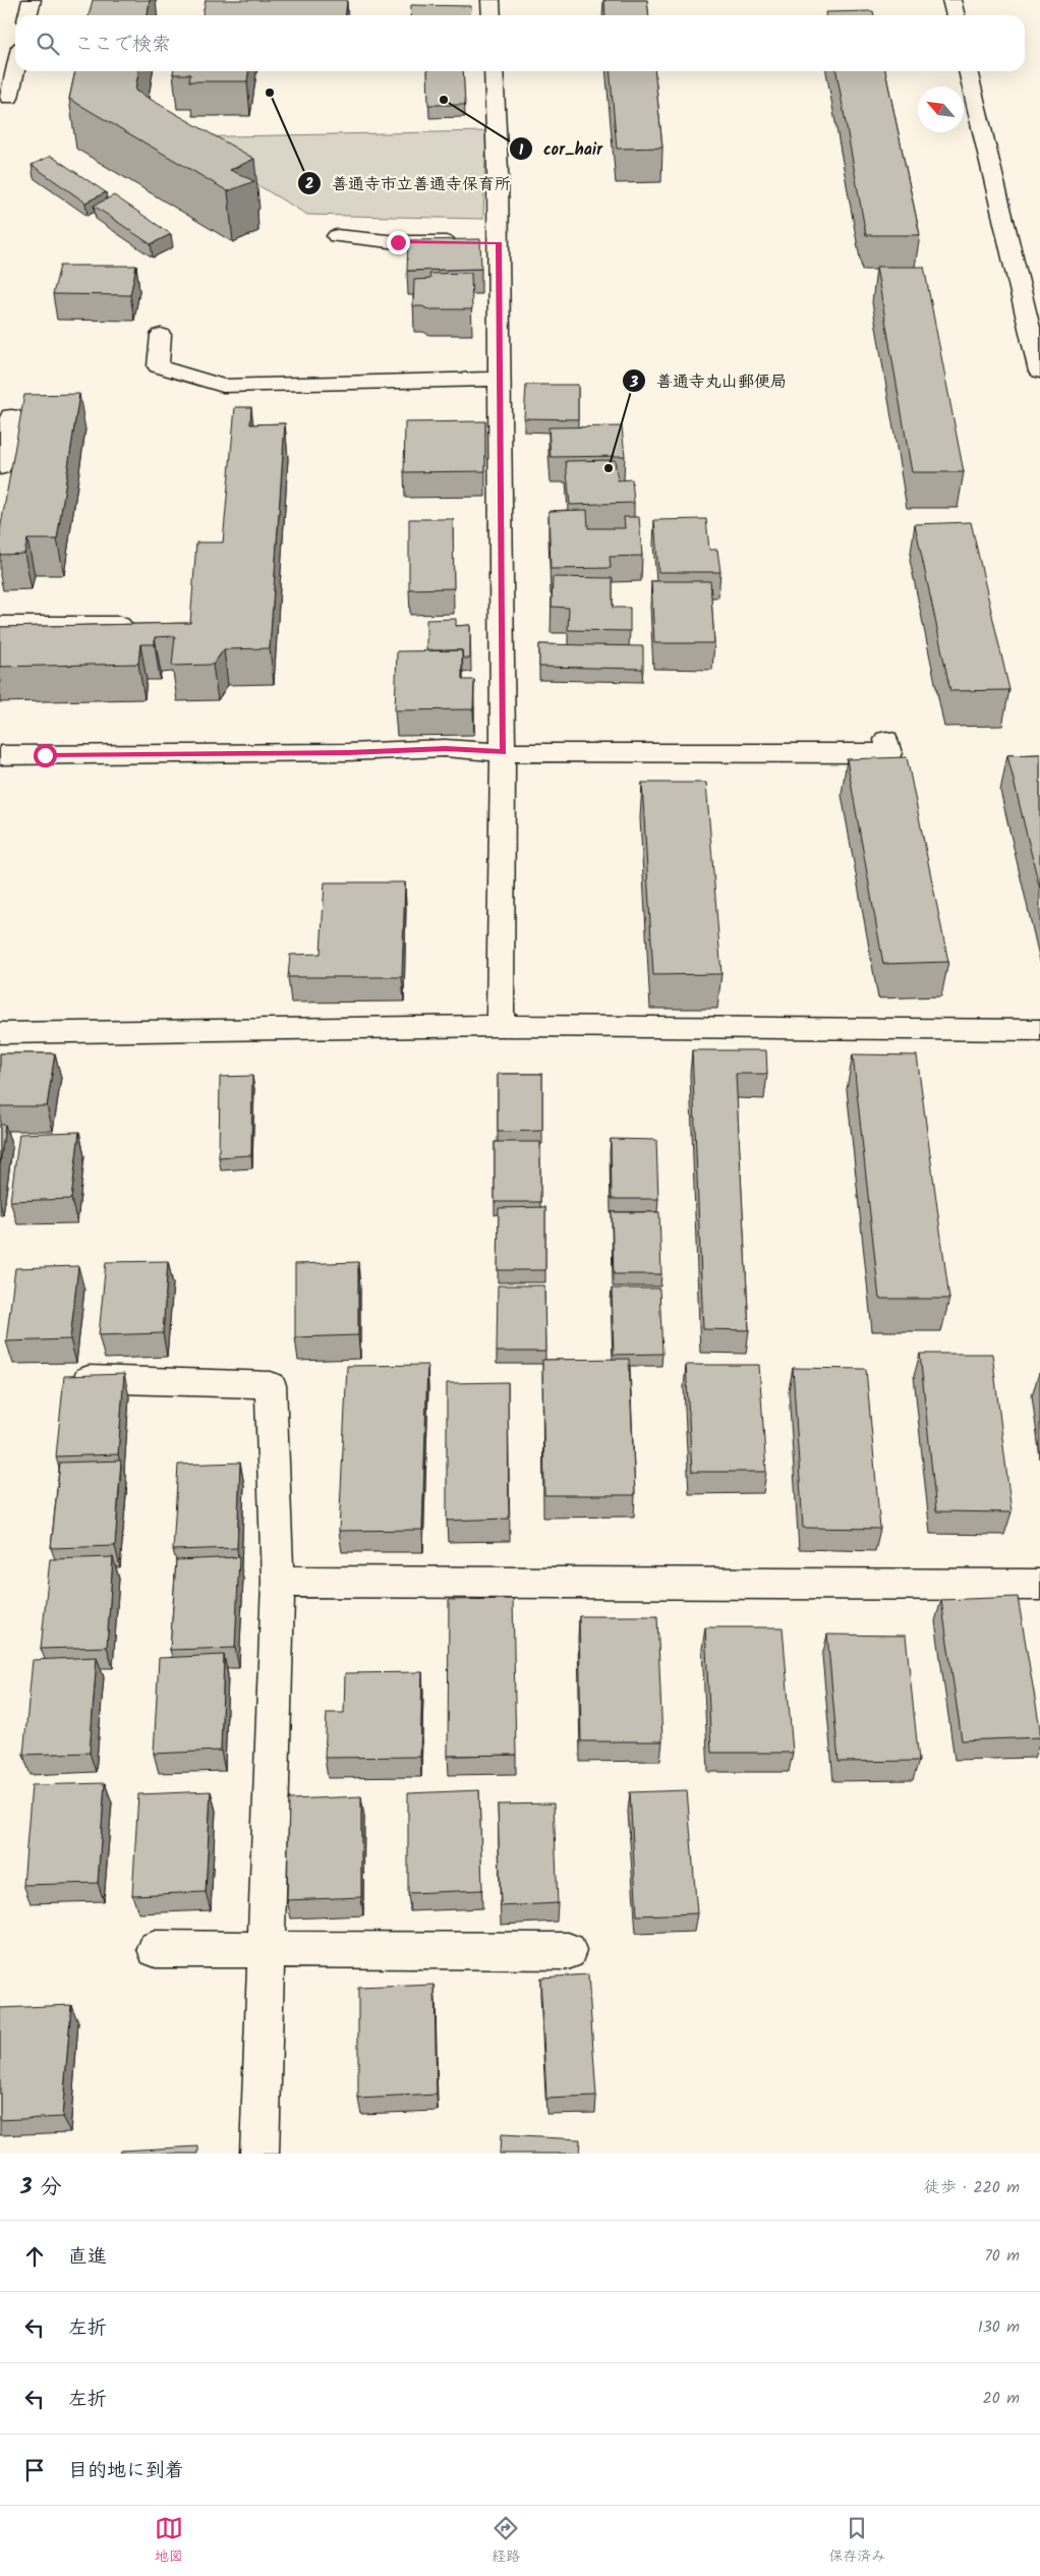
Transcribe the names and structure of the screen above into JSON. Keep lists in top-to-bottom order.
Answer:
{
  "places": ["善通寺市立善通寺保育所", "cor_hair", "善通寺丸山郵便局"],
  "north": "top left",
  "page": {
    "search": "ここで検索",
    "heading": ["3 分", "徒歩 · 220 m"],
    "list": [
      ["直進", "70 m"],
      ["左折", "130 m"],
      ["左折", "20 m"],
      "目的地に到着"
    ],
    "nav": ["地図", "経路", "保存済み"]
  }
}
